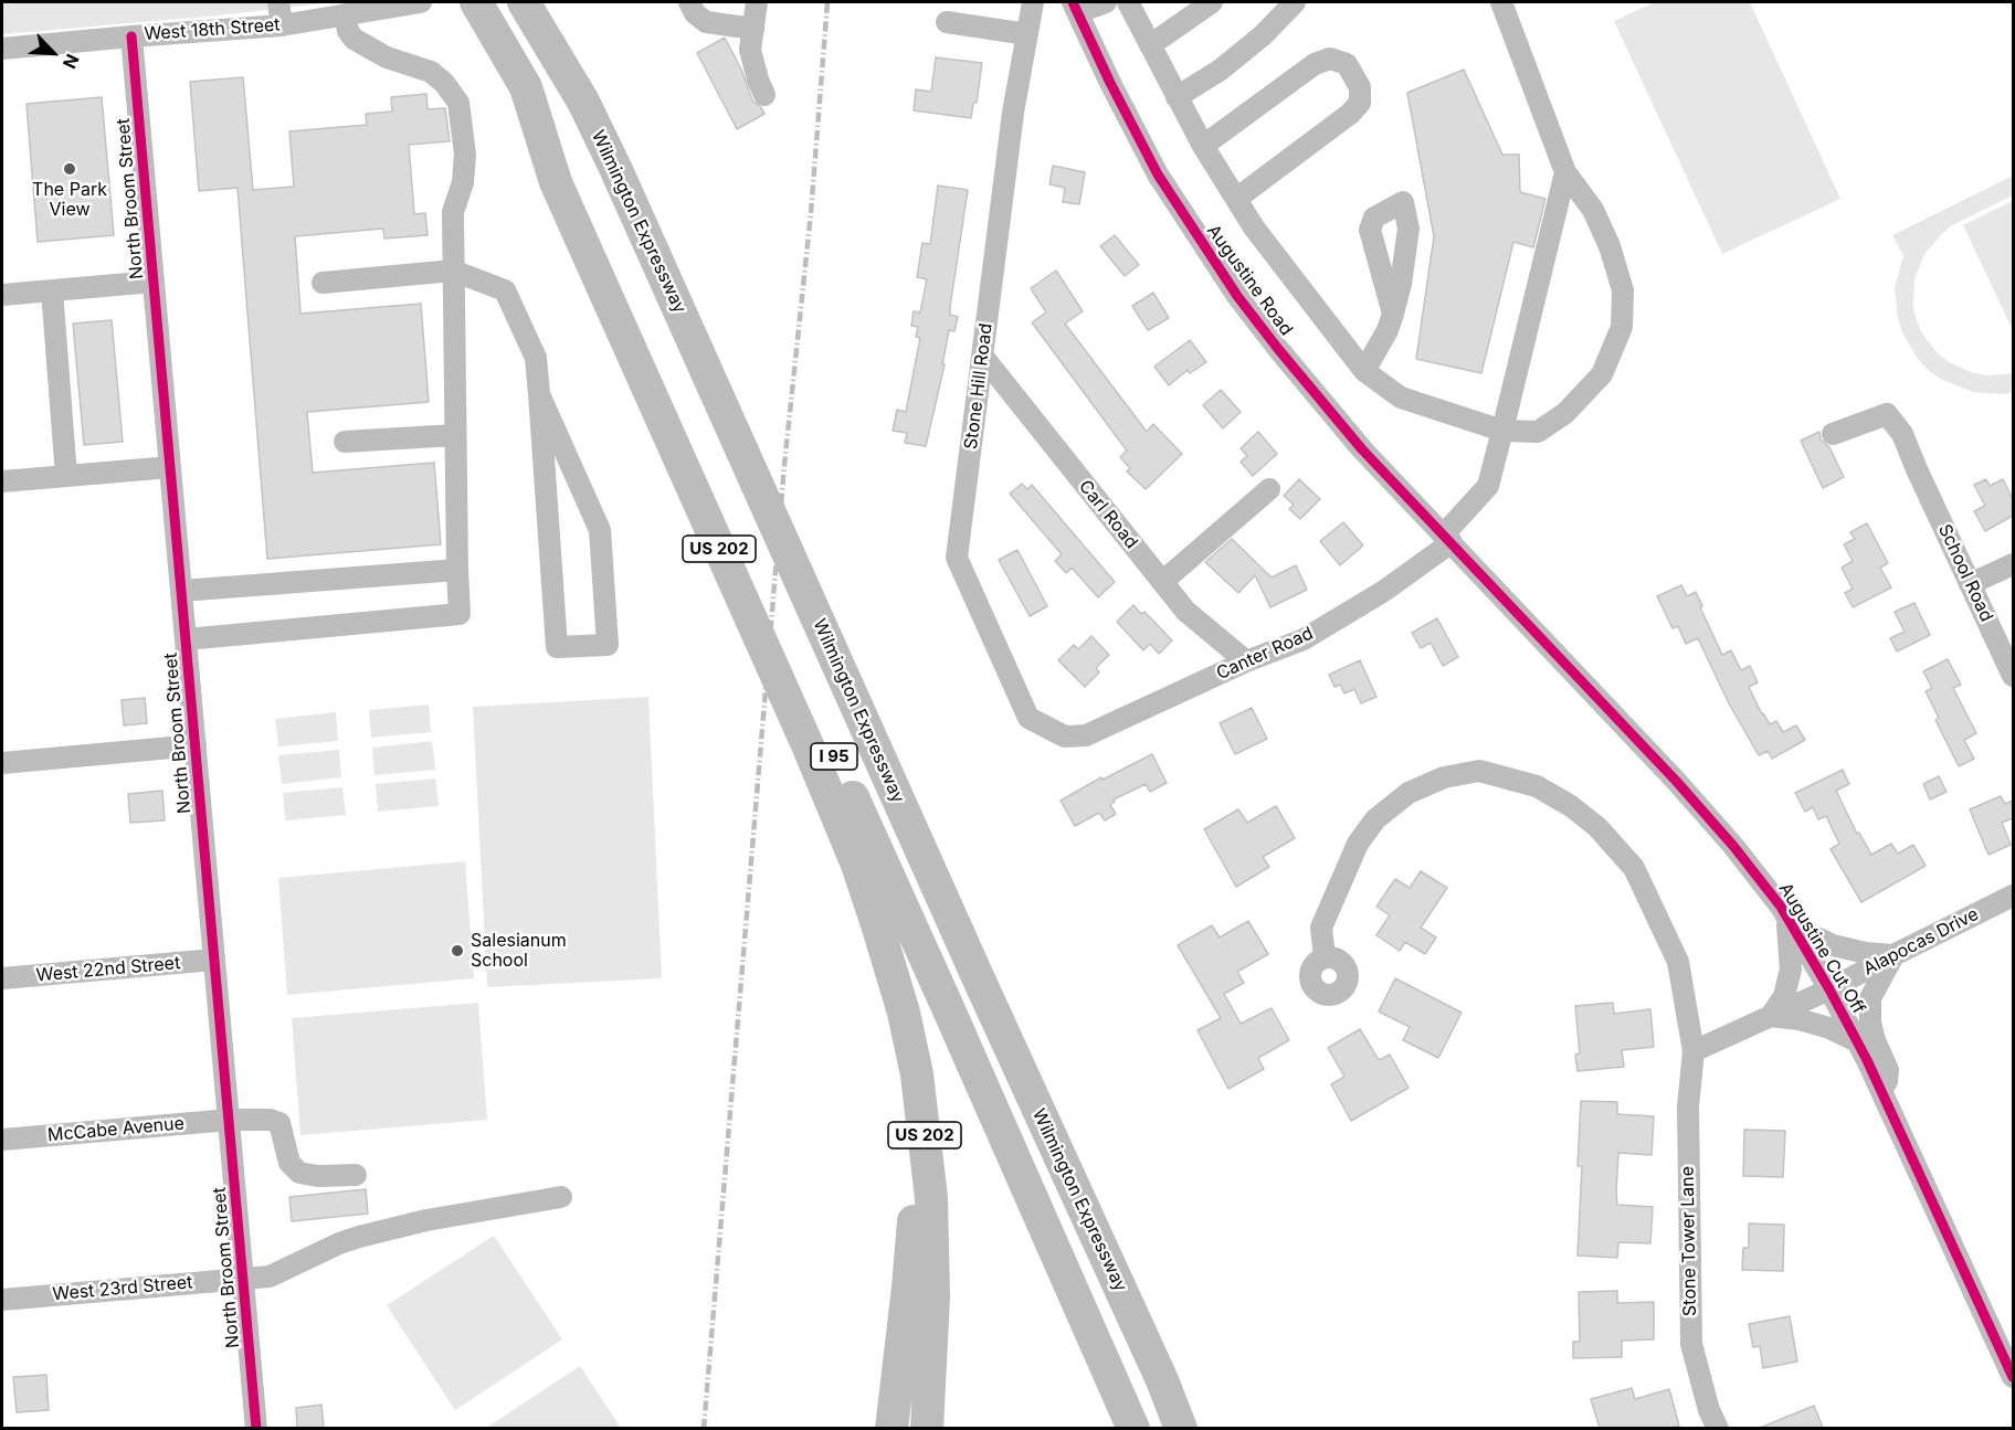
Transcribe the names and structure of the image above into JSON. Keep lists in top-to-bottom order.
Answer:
{
  "streets": {
    "highway": ["Wilmington Expressway", "US 202", "I 95"],
    "street": [
      "West 18th Street",
      "North Broom Street",
      "Augustine Road",
      "Stone Hill Road",
      "Carl Road",
      "School Road",
      "Canter Road",
      "Alapocas Drive",
      "Augustine Cut Off",
      "West 22nd Street",
      "McCabe Avenue",
      "Stone Tower Lane",
      "West 23rd Street"
    ]
  },
  "crossings": [
    ["West 18th Street", "North Broom Street"],
    ["North Broom Street", "West 22nd Street"],
    ["North Broom Street", "McCabe Avenue"],
    ["North Broom Street", "West 23rd Street"],
    ["Augustine Road", "Canter Road"],
    ["Augustine Road", "Augustine Cut Off"],
    ["Stone Hill Road", "Carl Road"],
    ["Stone Hill Road", "Canter Road"],
    ["Carl Road", "Canter Road"],
    ["US 202", "I 95"],
    ["Canter Road", "Augustine Cut Off"],
    ["Alapocas Drive", "Augustine Cut Off"]
  ],
  "places": ["The Park View", "Salesianum School"],
  "north": "bottom right"
}
